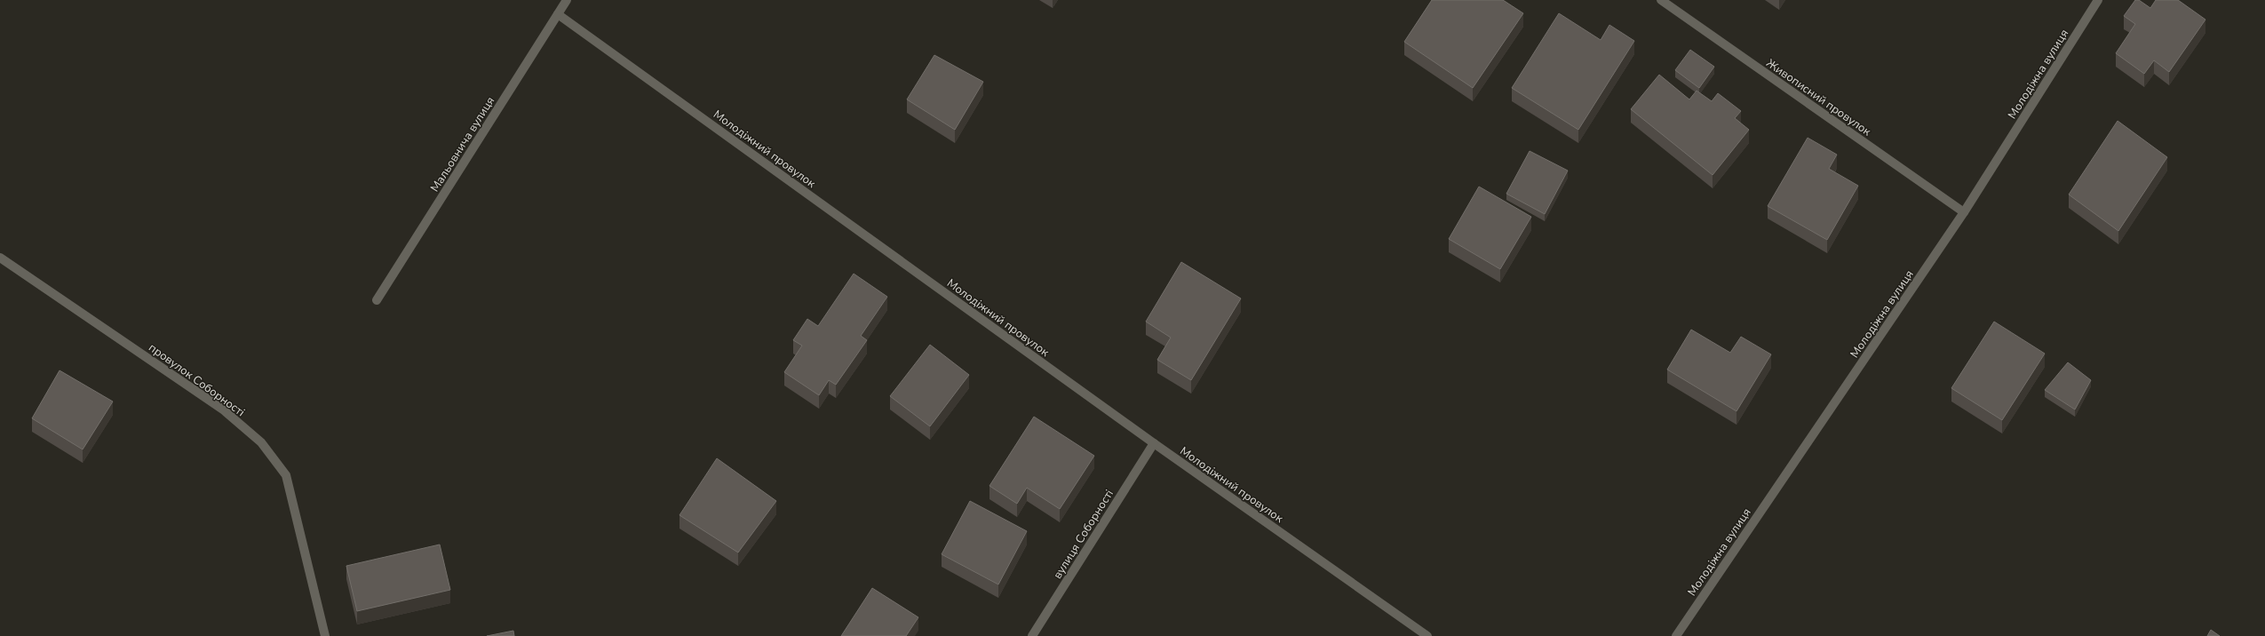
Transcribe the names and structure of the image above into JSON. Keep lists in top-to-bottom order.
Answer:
{
  "streets": {
    "street": [
      "Молодіжна вулиця",
      "Живописний провулок",
      "Мальовнича вулиця",
      "Молодіжний провулок",
      "провулок Соборності",
      "вулиця Соборності"
    ]
  },
  "crossings": [
    ["Молодіжна вулиця", "Живописний провулок"],
    ["Мальовнича вулиця", "Молодіжний провулок"],
    ["Молодіжний провулок", "вулиця Соборності"]
  ]
}
